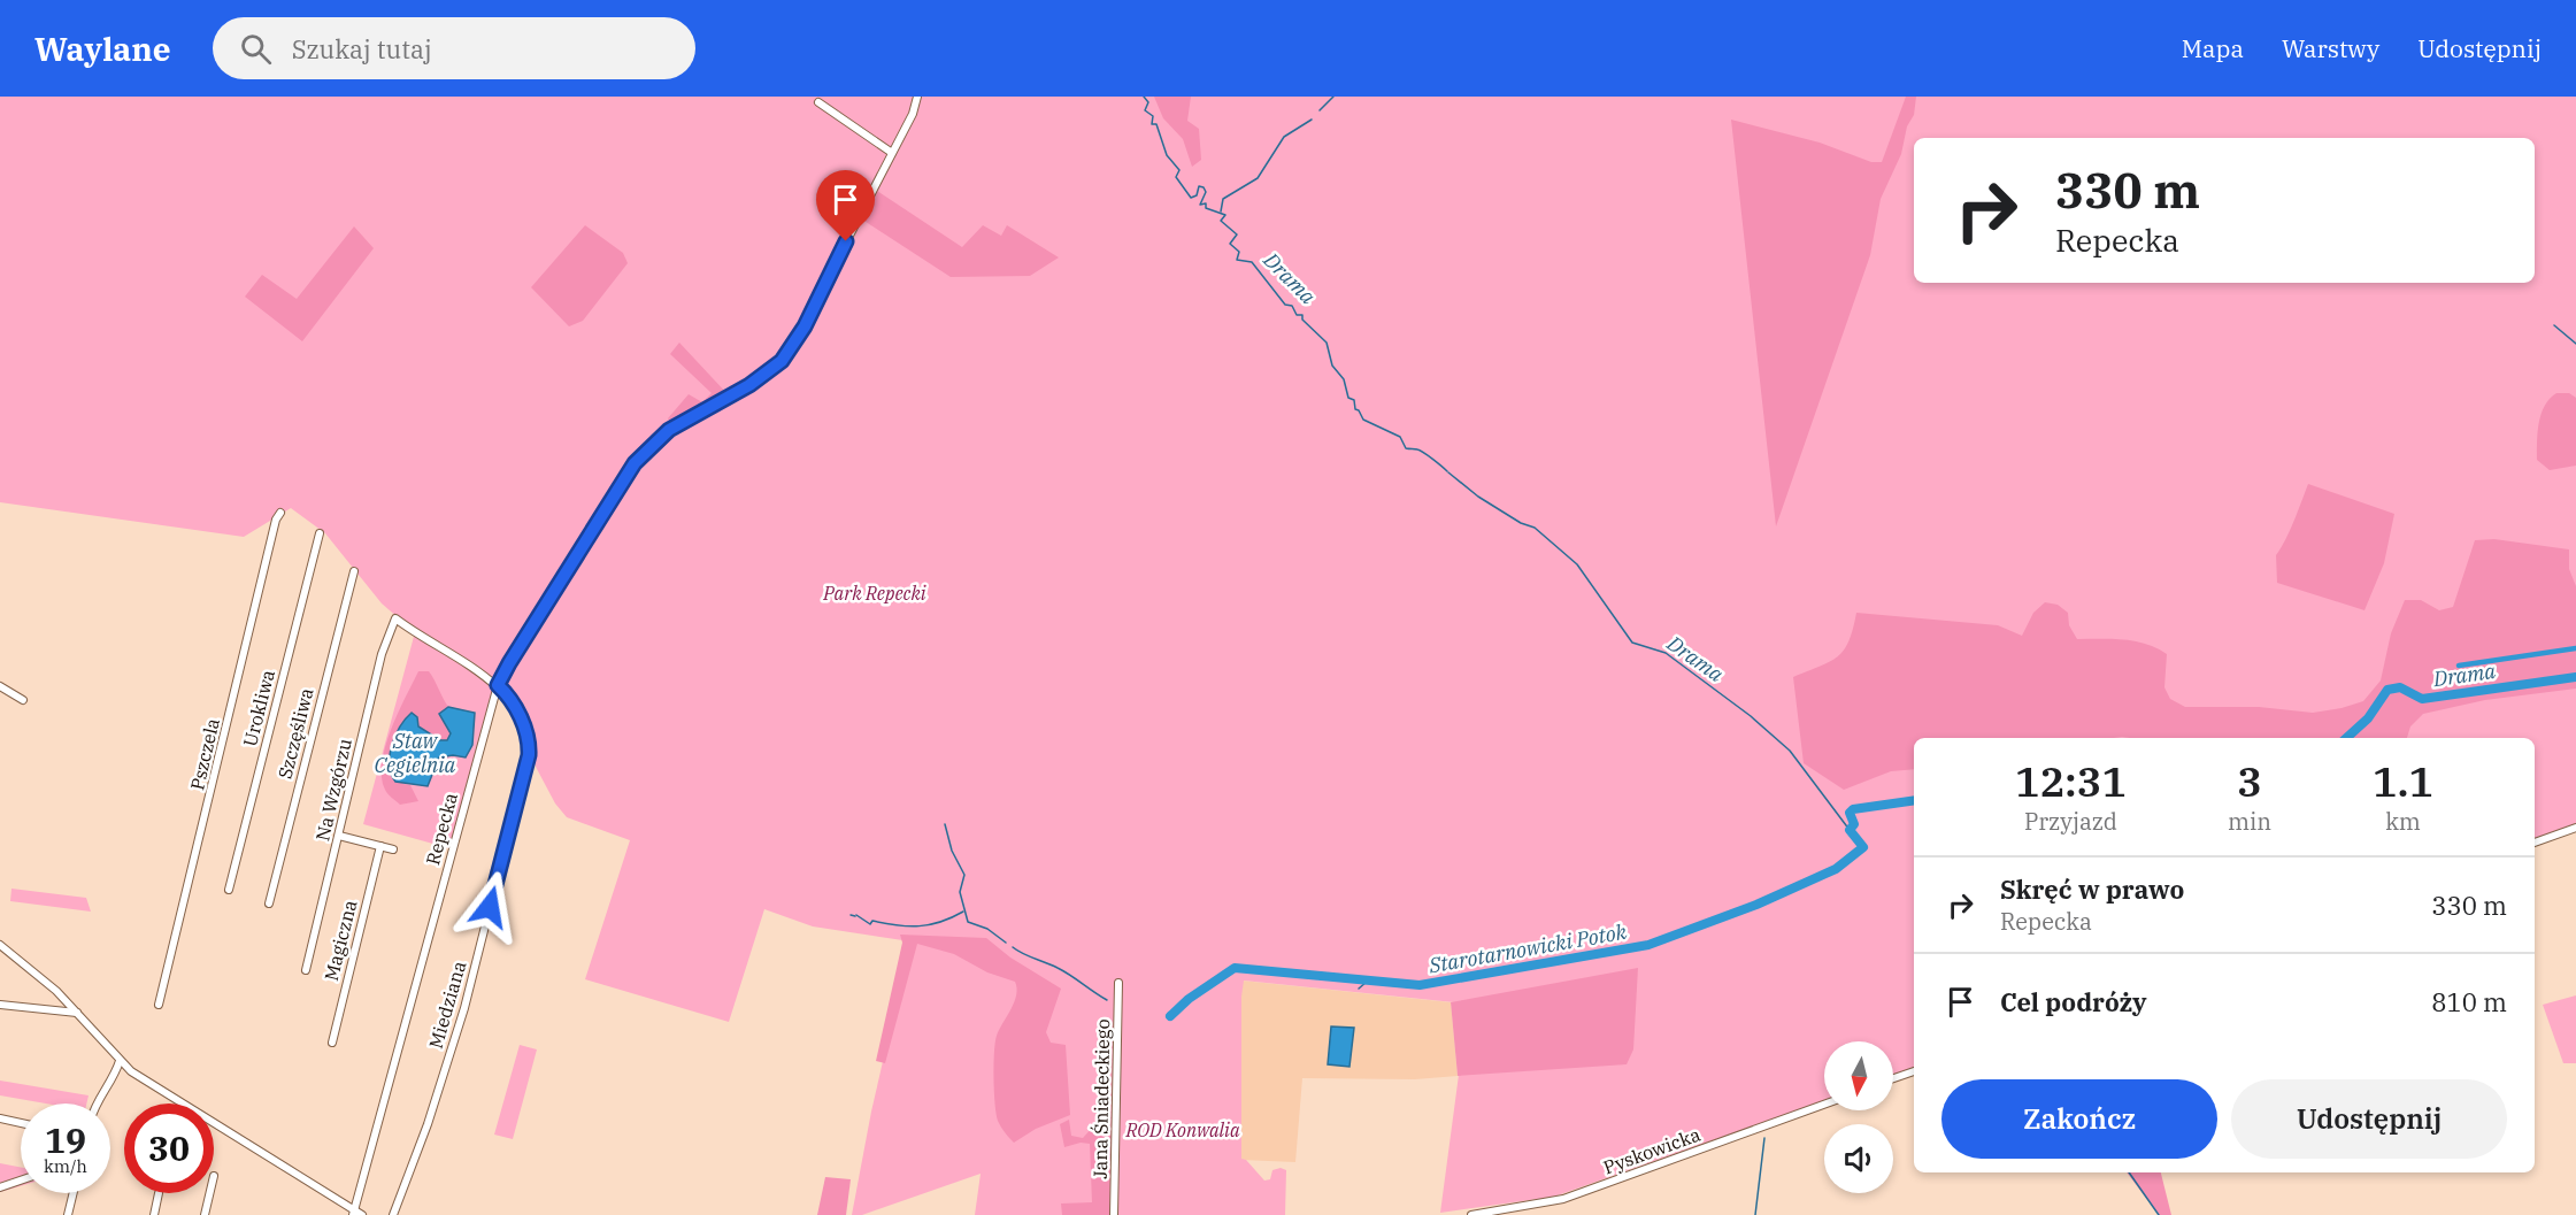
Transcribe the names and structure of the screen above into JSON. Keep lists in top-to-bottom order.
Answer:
{
  "streets": {
    "street": [
      "Urokliwa",
      "Szczęśliwa",
      "Pszczela",
      "Na Wzgórzu",
      "Repecka",
      "Magiczna",
      "Miedziana",
      "Jana Śniadeckiego",
      "Pyskowicka"
    ]
  },
  "crossings": [
    ["Na Wzgórzu", "Repecka"],
    ["Na Wzgórzu", "Miedziana"],
    ["Repecka", "Miedziana"]
  ],
  "water": ["Drama", "Staw Cegielnia", "Starotarnowicki Potok"],
  "parks": ["Park Repecki", "ROD Konwalia"],
  "north": "bottom",
  "page": {
    "header": "Waylane",
    "search": "Szukaj tutaj",
    "nav": ["Mapa", "Warstwy", "Udostępnij"],
    "turn": ["330 m", "Repecka"],
    "eta": [
      "12:31",
      "Przyjazd",
      "3",
      "min",
      "1.1",
      "km"
    ],
    "list": [
      {
        "name": "Skręć w prawo",
        "note": "Repecka",
        "value": "330 m"
      },
      {
        "name": "Cel podróży",
        "value": "810 m"
      }
    ],
    "buttons": ["Zakończ", "Udostępnij"],
    "speed": "19 km/h",
    "limit": "30"
  }
}
